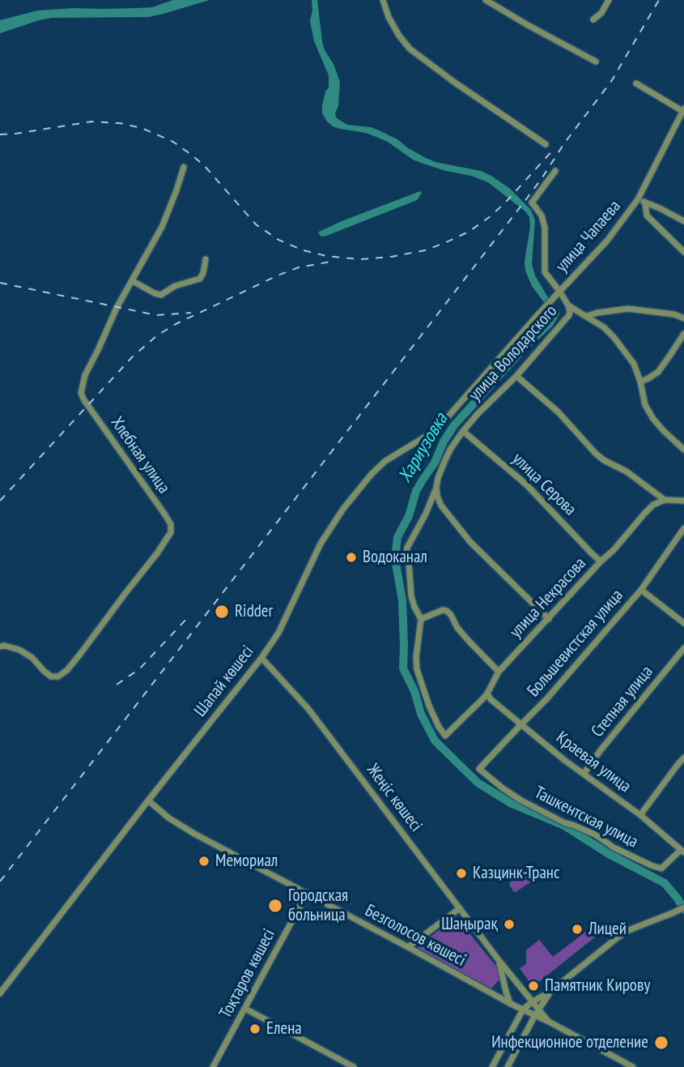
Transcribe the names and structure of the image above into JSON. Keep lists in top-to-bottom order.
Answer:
{
  "streets": {
    "street": [
      "улица Чапаева",
      "улица Володарского",
      "Хлебная улица",
      "улица Серова",
      "улица Некрасова",
      "Большевистская улица",
      "Шапай көшесі",
      "Степная улица",
      "Краевая улица",
      "Жеңіс көшесі",
      "Ташкентская улица",
      "Безголосов көшесі",
      "Тоқтаров көшесі"
    ]
  },
  "crossings": [
    ["улица Чапаева", "улица Володарского"],
    ["улица Чапаева", "Шапай көшесі"],
    ["улица Володарского", "улица Серова"],
    ["улица Володарского", "улица Некрасова"],
    ["улица Серова", "улица Некрасова"],
    ["улица Некрасова", "Краевая улица"],
    ["Большевистская улица", "Краевая улица"],
    ["Большевистская улица", "Ташкентская улица"],
    ["Шапай көшесі", "Жеңіс көшесі"],
    ["Шапай көшесі", "Безголосов көшесі"],
    ["Степная улица", "Краевая улица"],
    ["Краевая улица", "Ташкентская улица"],
    ["Жеңіс көшесі", "Безголосов көшесі"],
    ["Безголосов көшесі", "Тоқтаров көшесі"]
  ],
  "water": ["Хариузовка"],
  "places": [
    "Водоканал",
    "Ridder",
    "Мемориал",
    "Казцинк-Транс",
    "Городская больница",
    "Шаңырақ",
    "Лицей",
    "Памятник Кирову",
    "Елена",
    "Инфекционное отделение"
  ]
}
